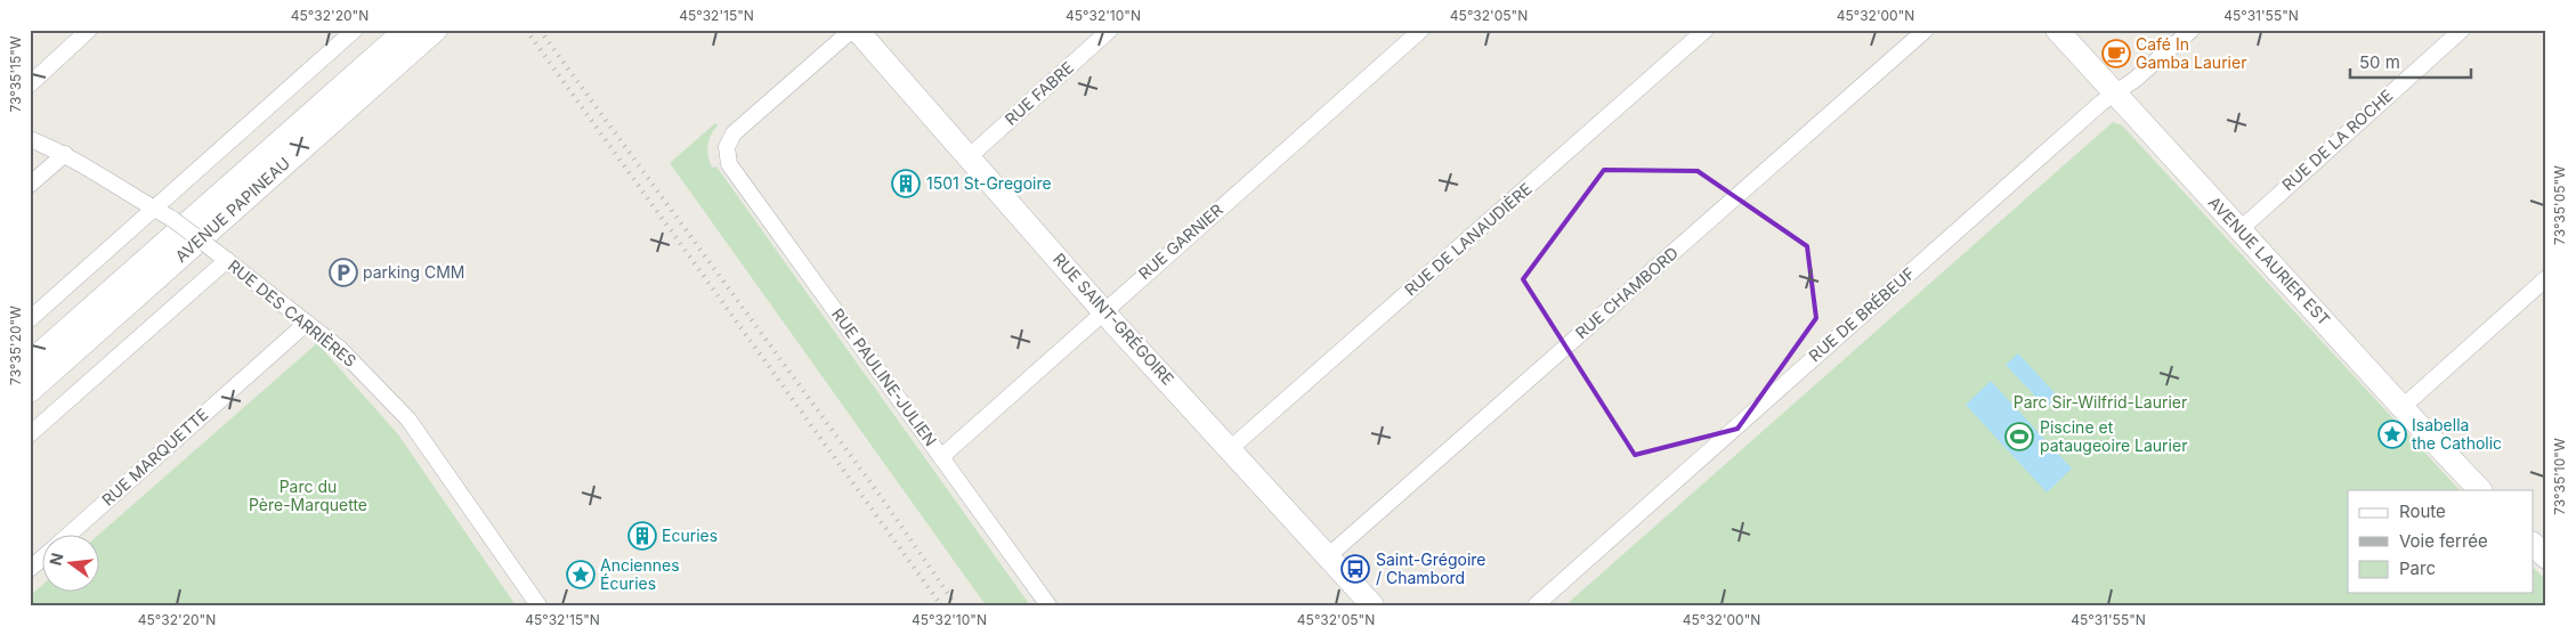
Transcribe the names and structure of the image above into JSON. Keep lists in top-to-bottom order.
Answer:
{
  "streets": {
    "street": [
      "RUE FABRE",
      "RUE DE LA ROCHE",
      "AVENUE PAPINEAU",
      "RUE DE LANAUDIÈRE",
      "RUE GARNIER",
      "AVENUE LAURIER EST",
      "RUE CHAMBORD",
      "RUE DES CARRIÈRES",
      "RUE DE BRÉBEUF",
      "RUE SAINT-GRÉGOIRE",
      "RUE PAULINE-JULIEN",
      "RUE MARQUETTE"
    ]
  },
  "crossings": [
    ["RUE FABRE", "RUE SAINT-GRÉGOIRE"],
    ["RUE DE LA ROCHE", "AVENUE LAURIER EST"],
    ["RUE DE LANAUDIÈRE", "RUE SAINT-GRÉGOIRE"],
    ["RUE GARNIER", "RUE SAINT-GRÉGOIRE"],
    ["RUE GARNIER", "RUE PAULINE-JULIEN"],
    ["AVENUE LAURIER EST", "RUE DE BRÉBEUF"],
    ["RUE CHAMBORD", "RUE SAINT-GRÉGOIRE"],
    ["RUE DES CARRIÈRES", "RUE MARQUETTE"]
  ],
  "parks": ["Parc Sir-Wilfrid-Laurier", "Parc du Père-Marquette"],
  "places": {
    "cafe": ["Café In Gamba Laurier"],
    "building": ["1501 St-Gregoire", "Ecuries"],
    "parking": ["parking CMM"],
    "place": ["Isabella the Catholic", "Anciennes Écuries"],
    "sports": ["Piscine et pataugeoire Laurier"],
    "bus stop": ["Saint-Grégoire / Chambord"]
  },
  "legend": ["Route", "Voie ferrée", "Parc"],
  "scale_bar": "50 m",
  "north": "left",
  "coordinates": [
    "45°32'20\"N",
    "45°32'15\"N",
    "45°32'10\"N",
    "45°32'05\"N",
    "45°32'00\"N",
    "45°31'55\"N",
    "73°35'15\"W",
    "73°35'05\"W",
    "73°35'20\"W",
    "73°35'10\"W"
  ]
}
